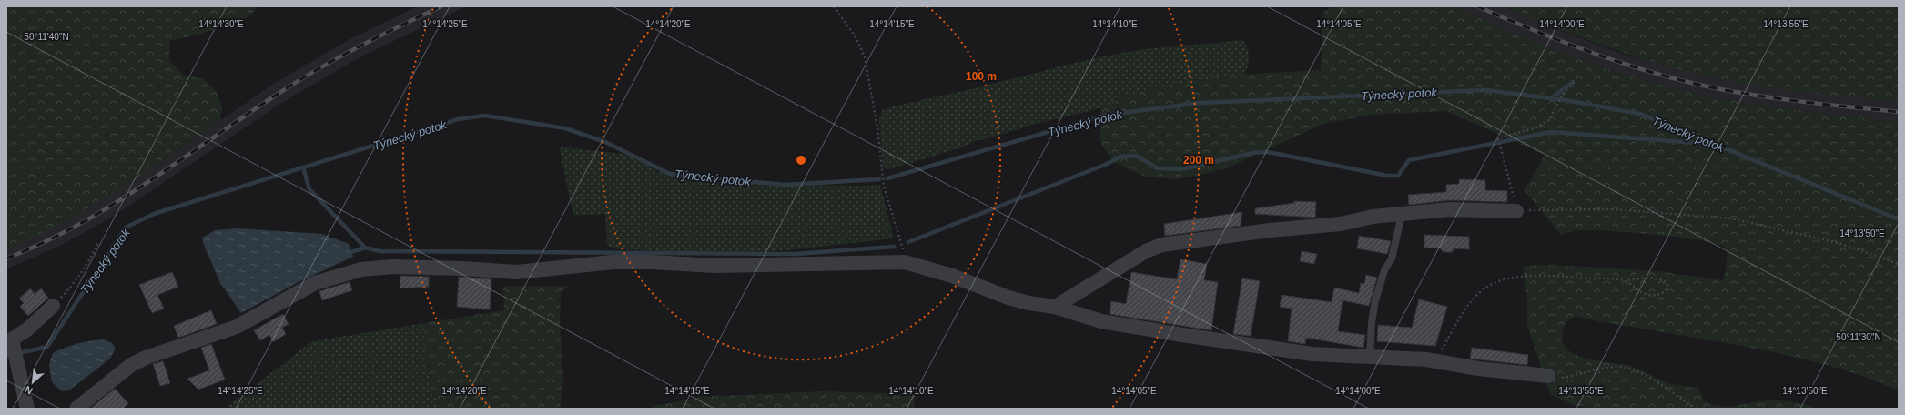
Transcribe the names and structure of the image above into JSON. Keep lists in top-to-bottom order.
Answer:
{
  "water": ["Týnecký potok"],
  "north": "bottom left",
  "coordinates": [
    "14°14'30\"E",
    "14°14'25\"E",
    "14°14'20\"E",
    "14°14'10\"E",
    "14°14'00\"E",
    "14°13'55\"E",
    "14°14'15\"E",
    "14°14'05\"E",
    "50°11'40\"N",
    "14°13'50\"E",
    "50°11'30\"N"
  ],
  "rings": ["100 m", "200 m"]
}
